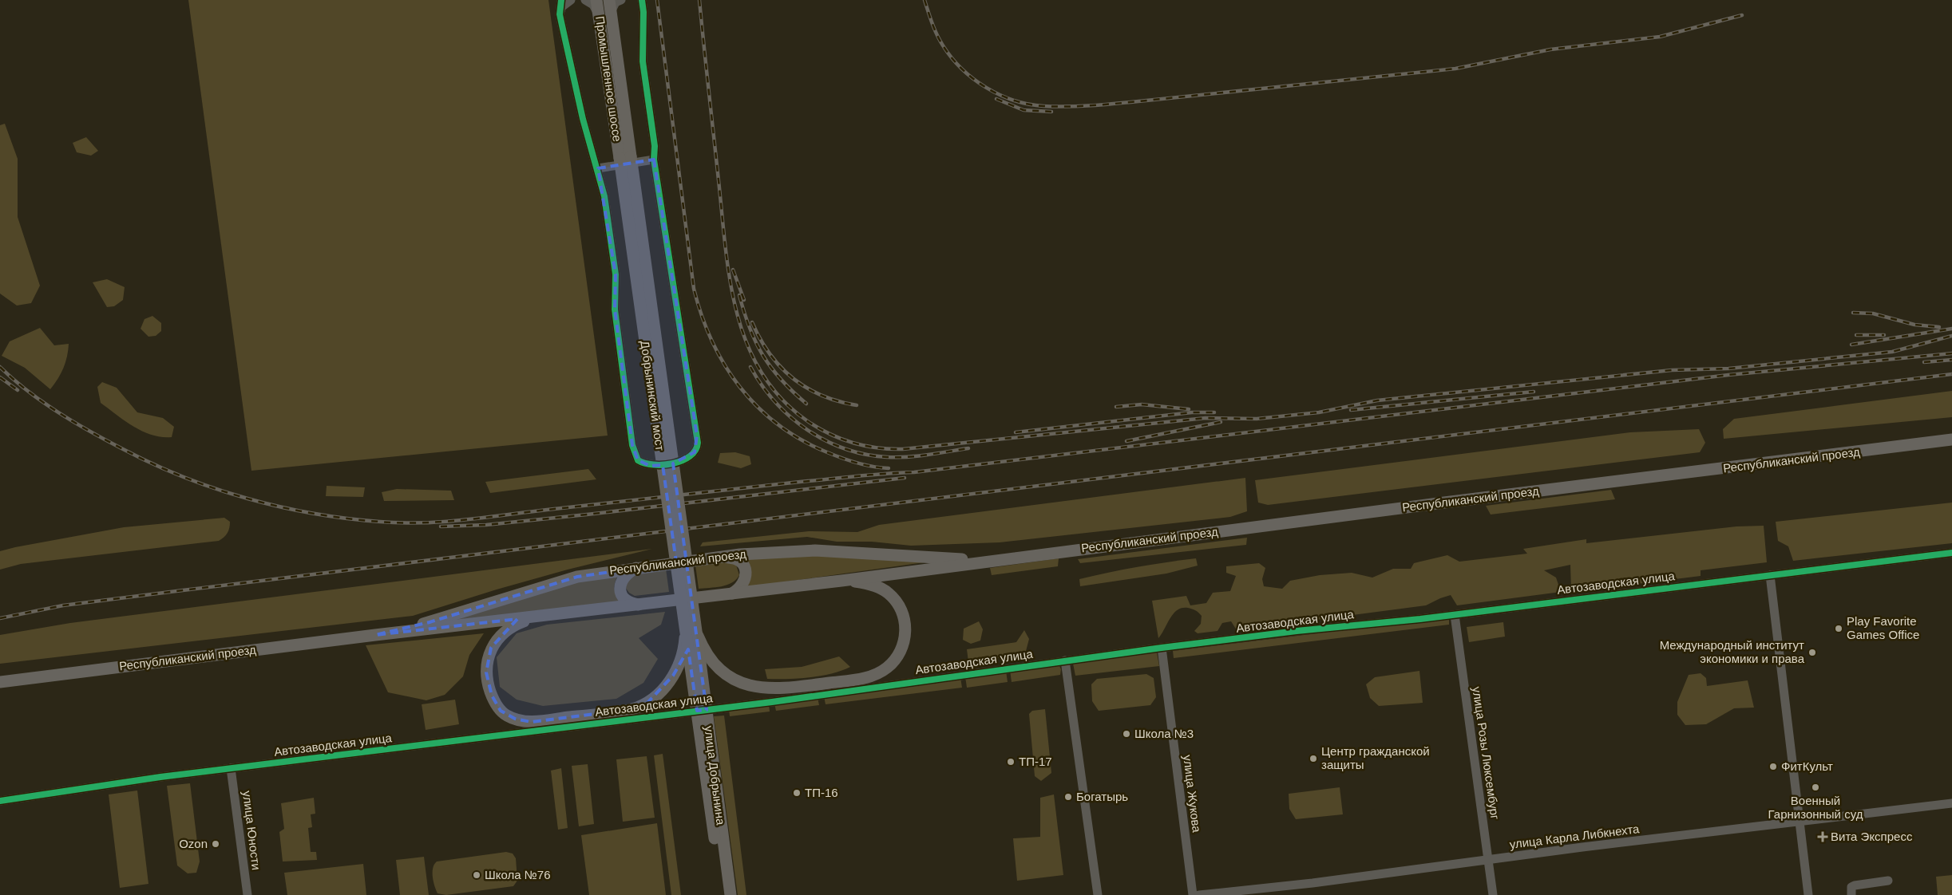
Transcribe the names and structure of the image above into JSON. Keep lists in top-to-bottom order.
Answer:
{
  "streets": {
    "main road": [
      "Промышленное шоссе",
      "Добрынинский мост",
      "Республиканский проезд",
      "улица Добрынина"
    ],
    "street": [
      "Автозаводская улица",
      "улица Розы Люксембург",
      "улица Жукова",
      "улица Юности",
      "улица Карла Либкнехта"
    ]
  },
  "crossings": [
    ["Промышленное шоссе", "Добрынинский мост"],
    ["Добрынинский мост", "улица Добрынина"],
    ["Автозаводская улица", "улица Розы Люксембург"],
    ["Автозаводская улица", "улица Жукова"],
    ["Автозаводская улица", "улица Юности"],
    ["улица Розы Люксембург", "улица Карла Либкнехта"]
  ],
  "places": {
    "other": [
      "Play Favorite Games Office",
      "Международный институт экономики и права",
      "Школа №3",
      "Центр гражданской защиты",
      "ТП-17",
      "ФитКульт",
      "Военный Гарнизонный суд",
      "ТП-16",
      "Богатырь",
      "Ozon",
      "Школа №76"
    ],
    "health": ["Вита Экспресс"]
  }
}
